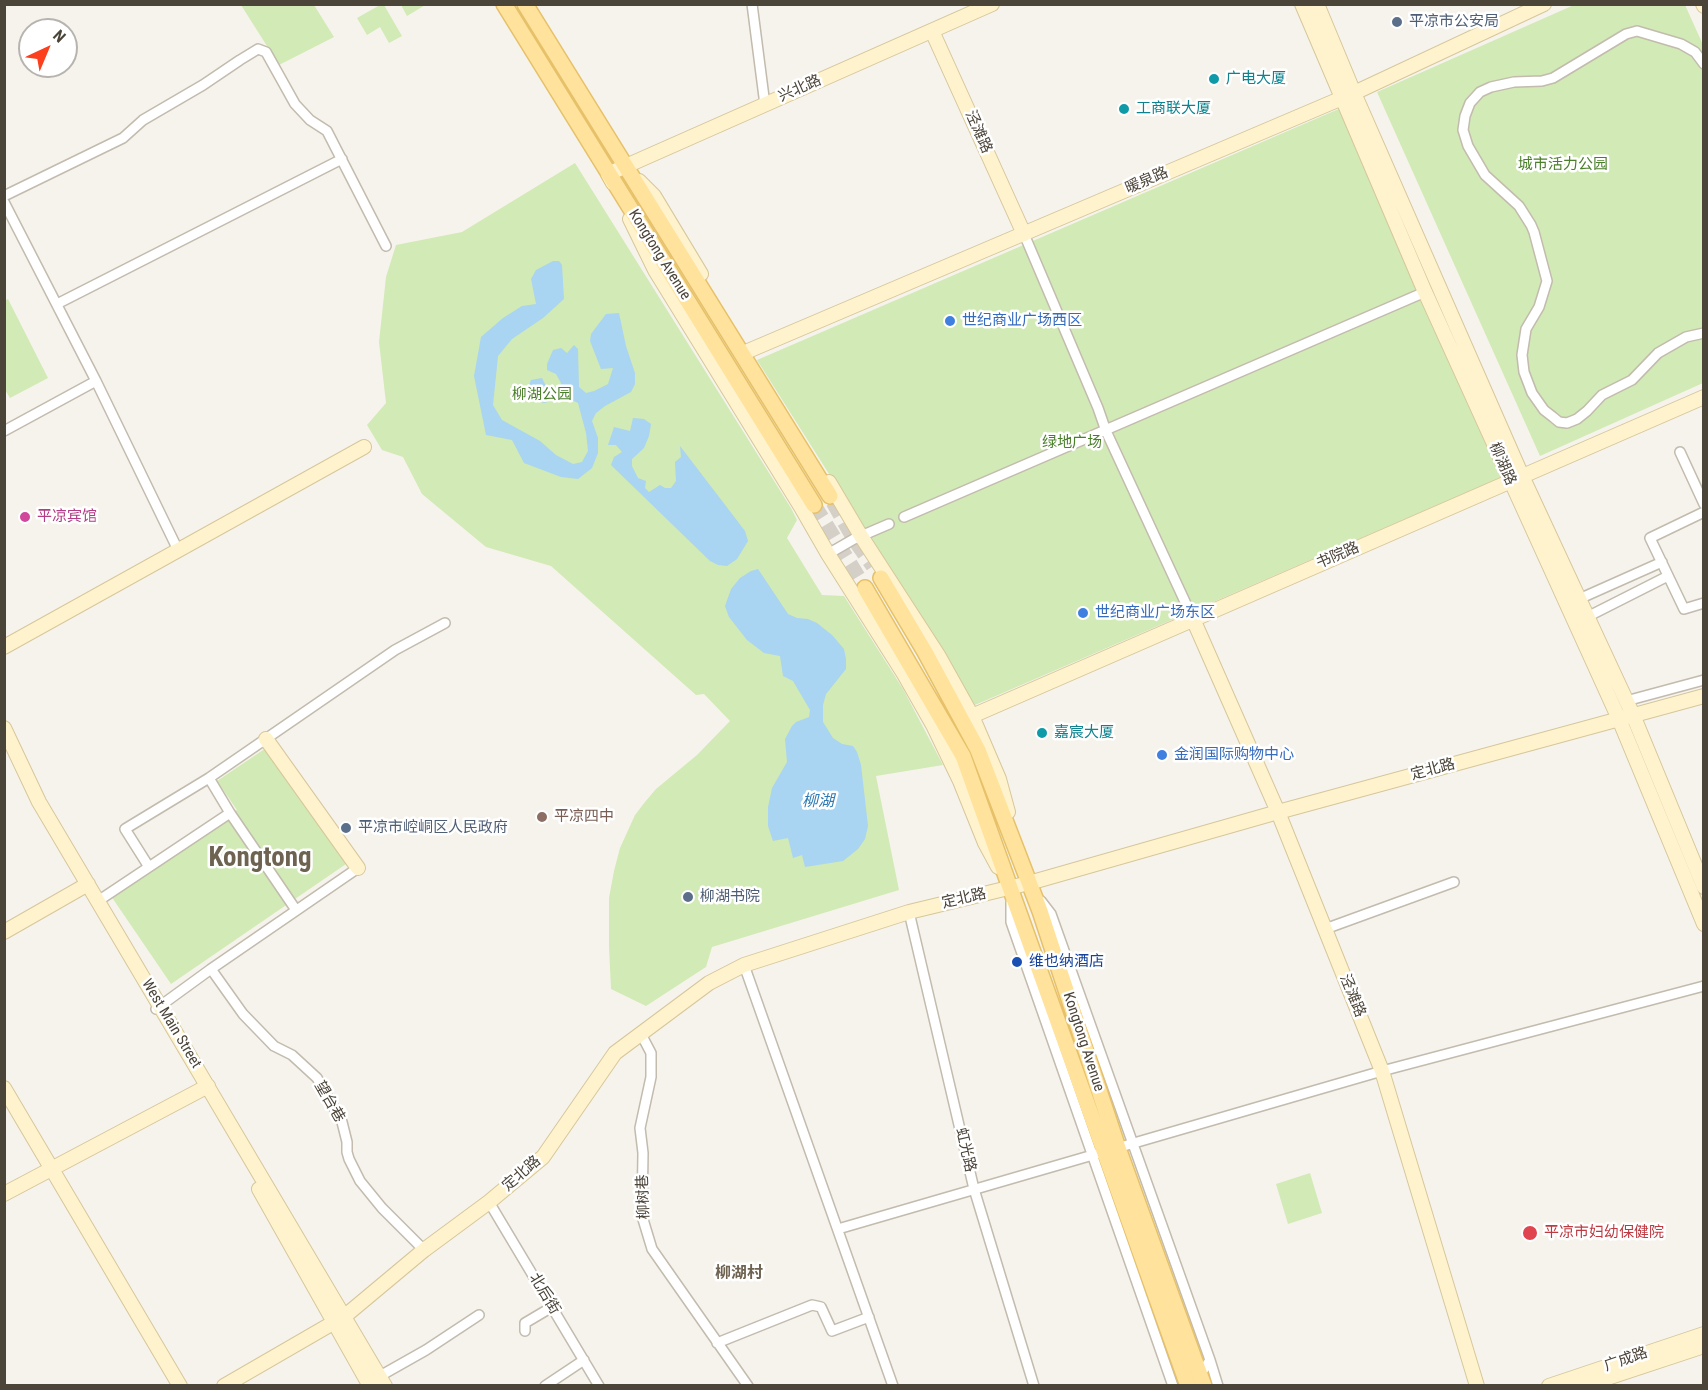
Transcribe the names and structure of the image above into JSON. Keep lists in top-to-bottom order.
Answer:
{
  "streets": {
    "main road": ["Kongtong Avenue"],
    "street": [
      "兴北路",
      "泾滩路",
      "暖泉路",
      "柳湖路",
      "书院路",
      "定北路",
      "West Main Street",
      "望台巷",
      "虹光路",
      "柳树巷",
      "北后街",
      "广成路"
    ]
  },
  "crossings": [
    ["兴北路", "泾滩路"],
    ["兴北路", "Kongtong Avenue"],
    ["泾滩路", "暖泉路"],
    ["泾滩路", "书院路"],
    ["泾滩路", "定北路"],
    ["暖泉路", "柳湖路"],
    ["Kongtong Avenue", "定北路"],
    ["柳湖路", "书院路"],
    ["柳湖路", "定北路"],
    ["定北路", "West Main Street"],
    ["定北路", "望台巷"],
    ["定北路", "虹光路"],
    ["定北路", "柳树巷"],
    ["定北路", "北后街"]
  ],
  "districts": ["Kongtong", "柳湖村"],
  "water": ["柳湖"],
  "parks": ["城市活力公园", "柳湖公园", "绿地广场"],
  "places": [
    "平凉市公安局",
    "广电大厦",
    "工商联大厦",
    "世纪商业广场西区",
    "平凉宾馆",
    "世纪商业广场东区",
    "嘉宸大厦",
    "金润国际购物中心",
    "平凉四中",
    "平凉市崆峒区人民政府",
    "柳湖书院",
    "维也纳酒店",
    "平凉市妇幼保健院"
  ],
  "north": "top right"
}
